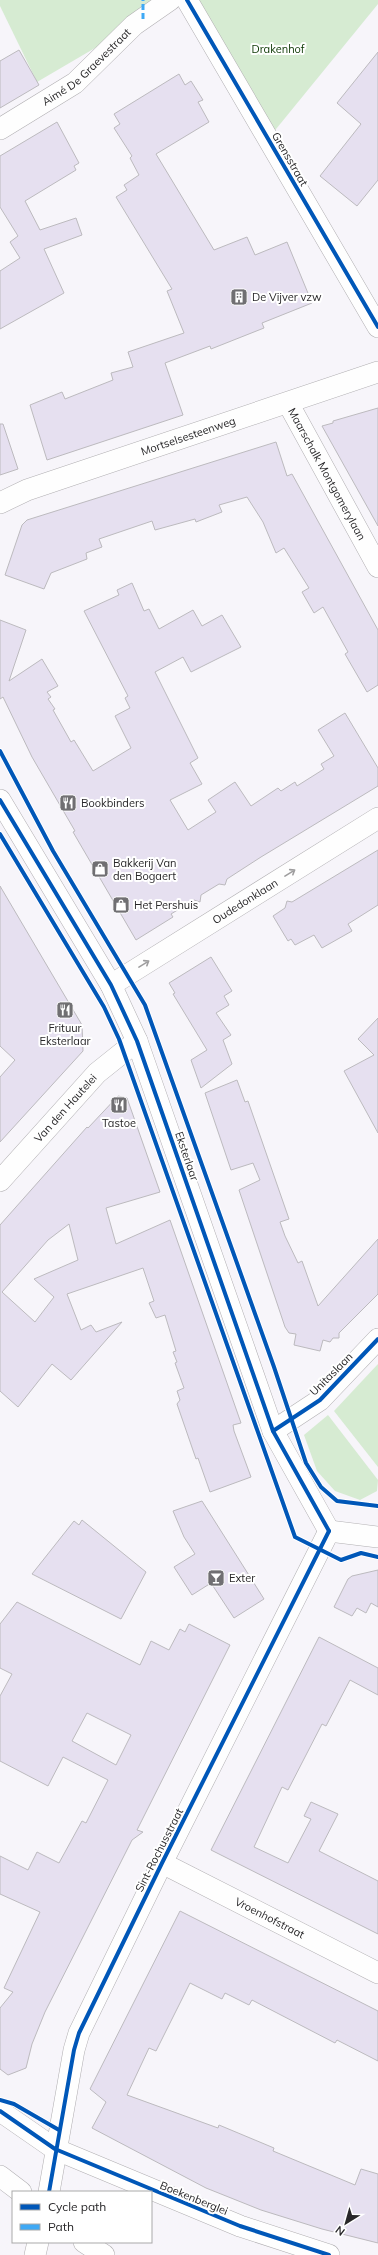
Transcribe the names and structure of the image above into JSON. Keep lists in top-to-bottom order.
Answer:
{
  "streets": {
    "street": [
      "Aimé De Graevestraat",
      "Grensstraat",
      "Mortselsesteenweg",
      "Maarschalk Montgomerylaan",
      "Oudedonklaan",
      "Van den Hautelei",
      "Eksterlaar",
      "Unitaslaan",
      "Sint-Rochusstraat",
      "Vroenhofstraat",
      "Boekenberglei"
    ]
  },
  "crossings": [
    ["Mortselsesteenweg", "Maarschalk Montgomerylaan"],
    ["Oudedonklaan", "Eksterlaar"],
    ["Van den Hautelei", "Eksterlaar"],
    ["Eksterlaar", "Unitaslaan"],
    ["Eksterlaar", "Sint-Rochusstraat"],
    ["Sint-Rochusstraat", "Vroenhofstraat"],
    ["Sint-Rochusstraat", "Boekenberglei"]
  ],
  "one_way": ["Oudedonklaan"],
  "parks": ["Drakenhof"],
  "places": {
    "building": ["De Vijver vzw"],
    "restaurant": ["Bookbinders", "Frituur Eksterlaar", "Tastoe"],
    "shop": ["Bakkerij Van den Bogaert", "Het Pershuis"],
    "bar": ["Exter"]
  },
  "legend": ["Cycle path", "Path"],
  "north": "bottom left"
}
